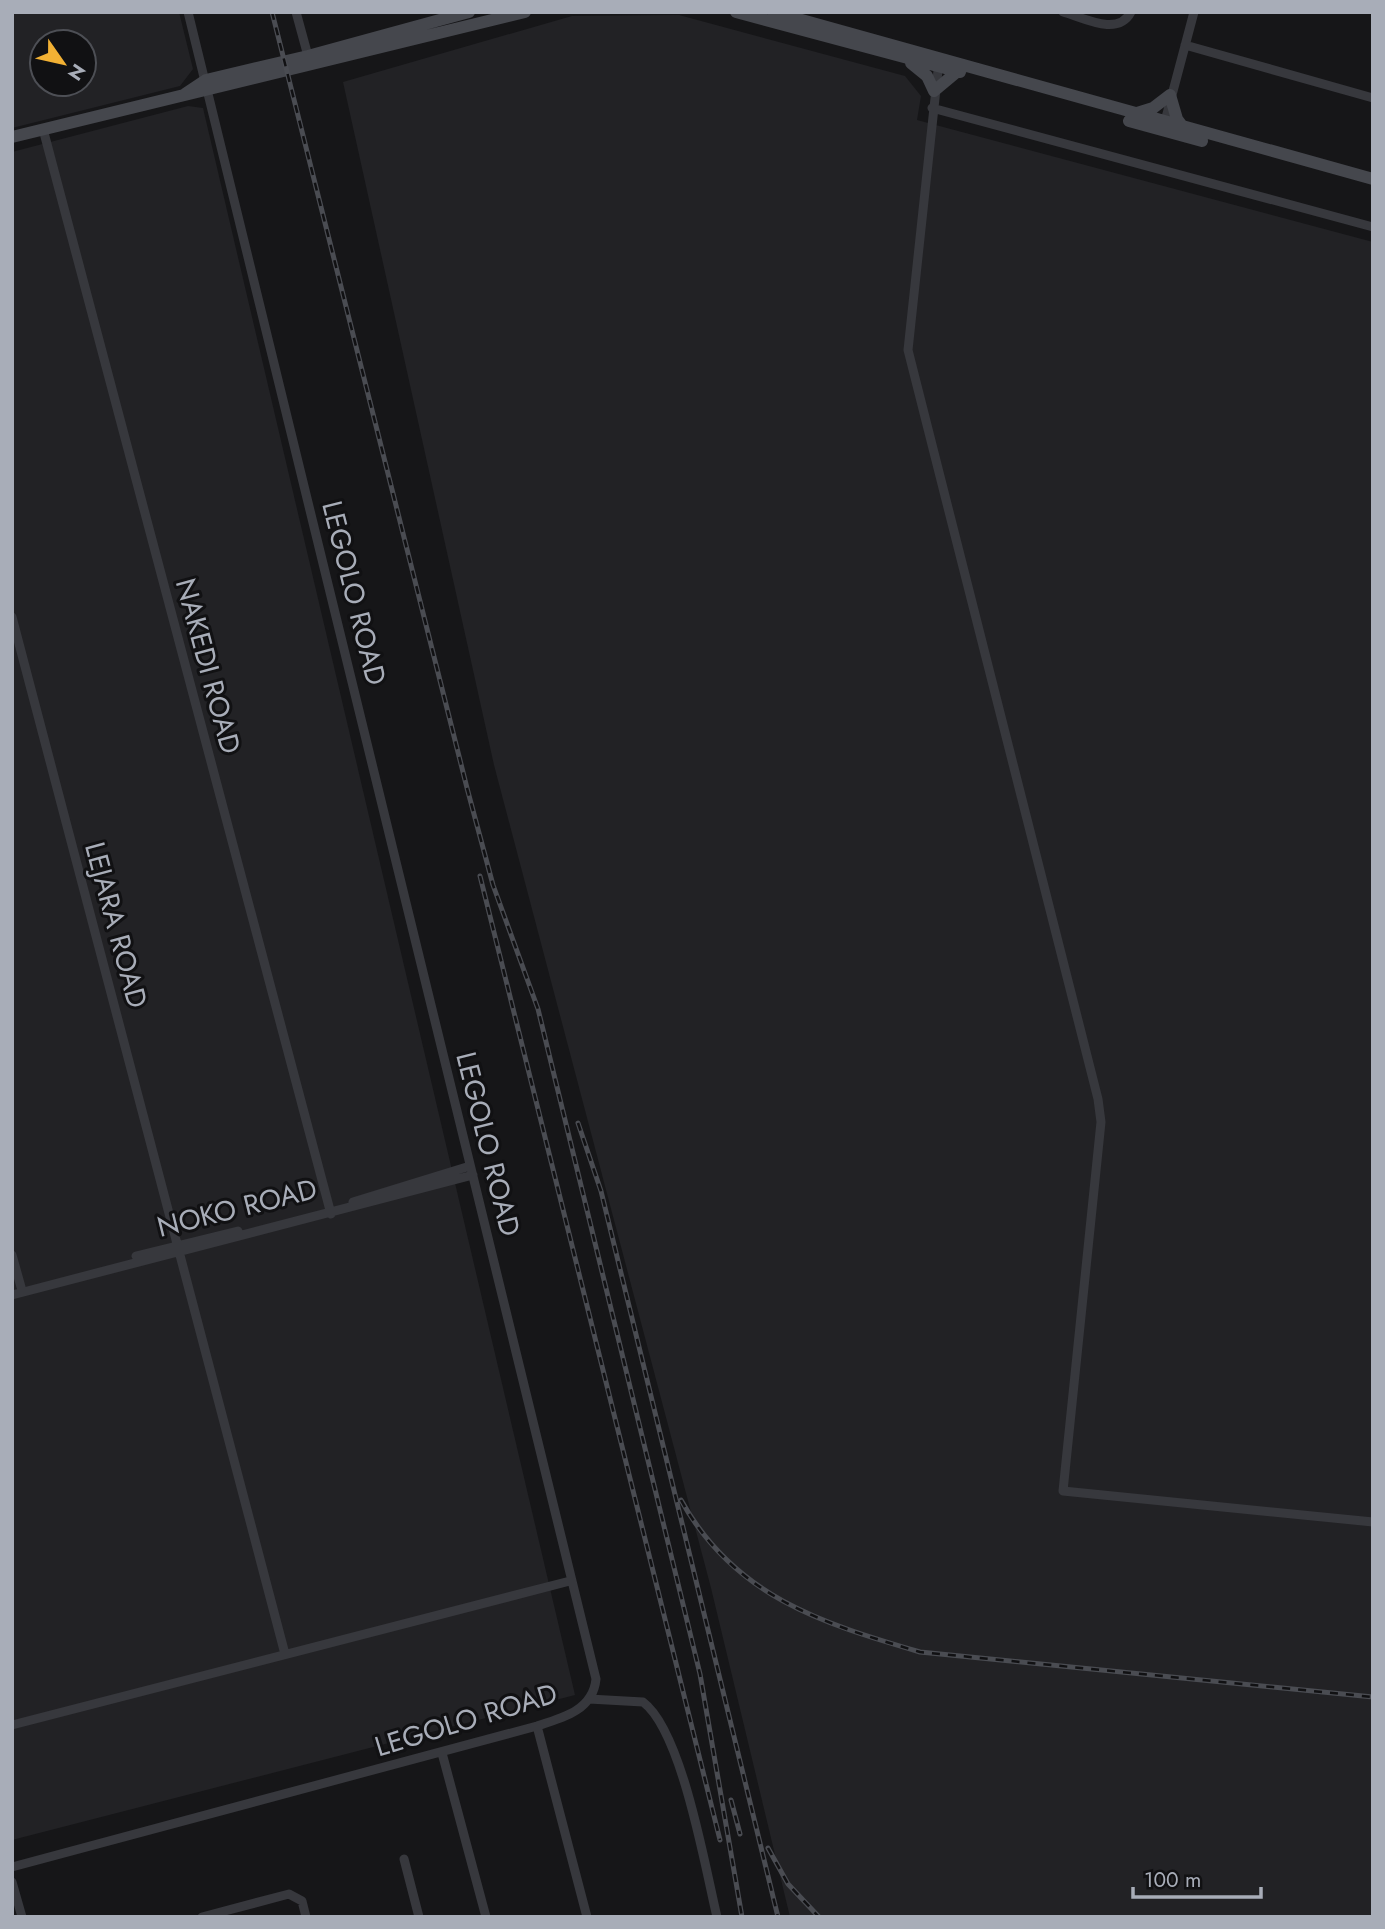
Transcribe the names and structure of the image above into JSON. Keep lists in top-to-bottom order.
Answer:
{
  "streets": {
    "street": [
      "LEGOLO ROAD",
      "NAKEDI ROAD",
      "LEJARA ROAD",
      "NOKO ROAD"
    ]
  },
  "crossings": [
    ["LEGOLO ROAD", "NOKO ROAD"],
    ["NAKEDI ROAD", "NOKO ROAD"],
    ["LEJARA ROAD", "NOKO ROAD"]
  ],
  "scale_bar": "100 m",
  "north": "bottom right"
}
